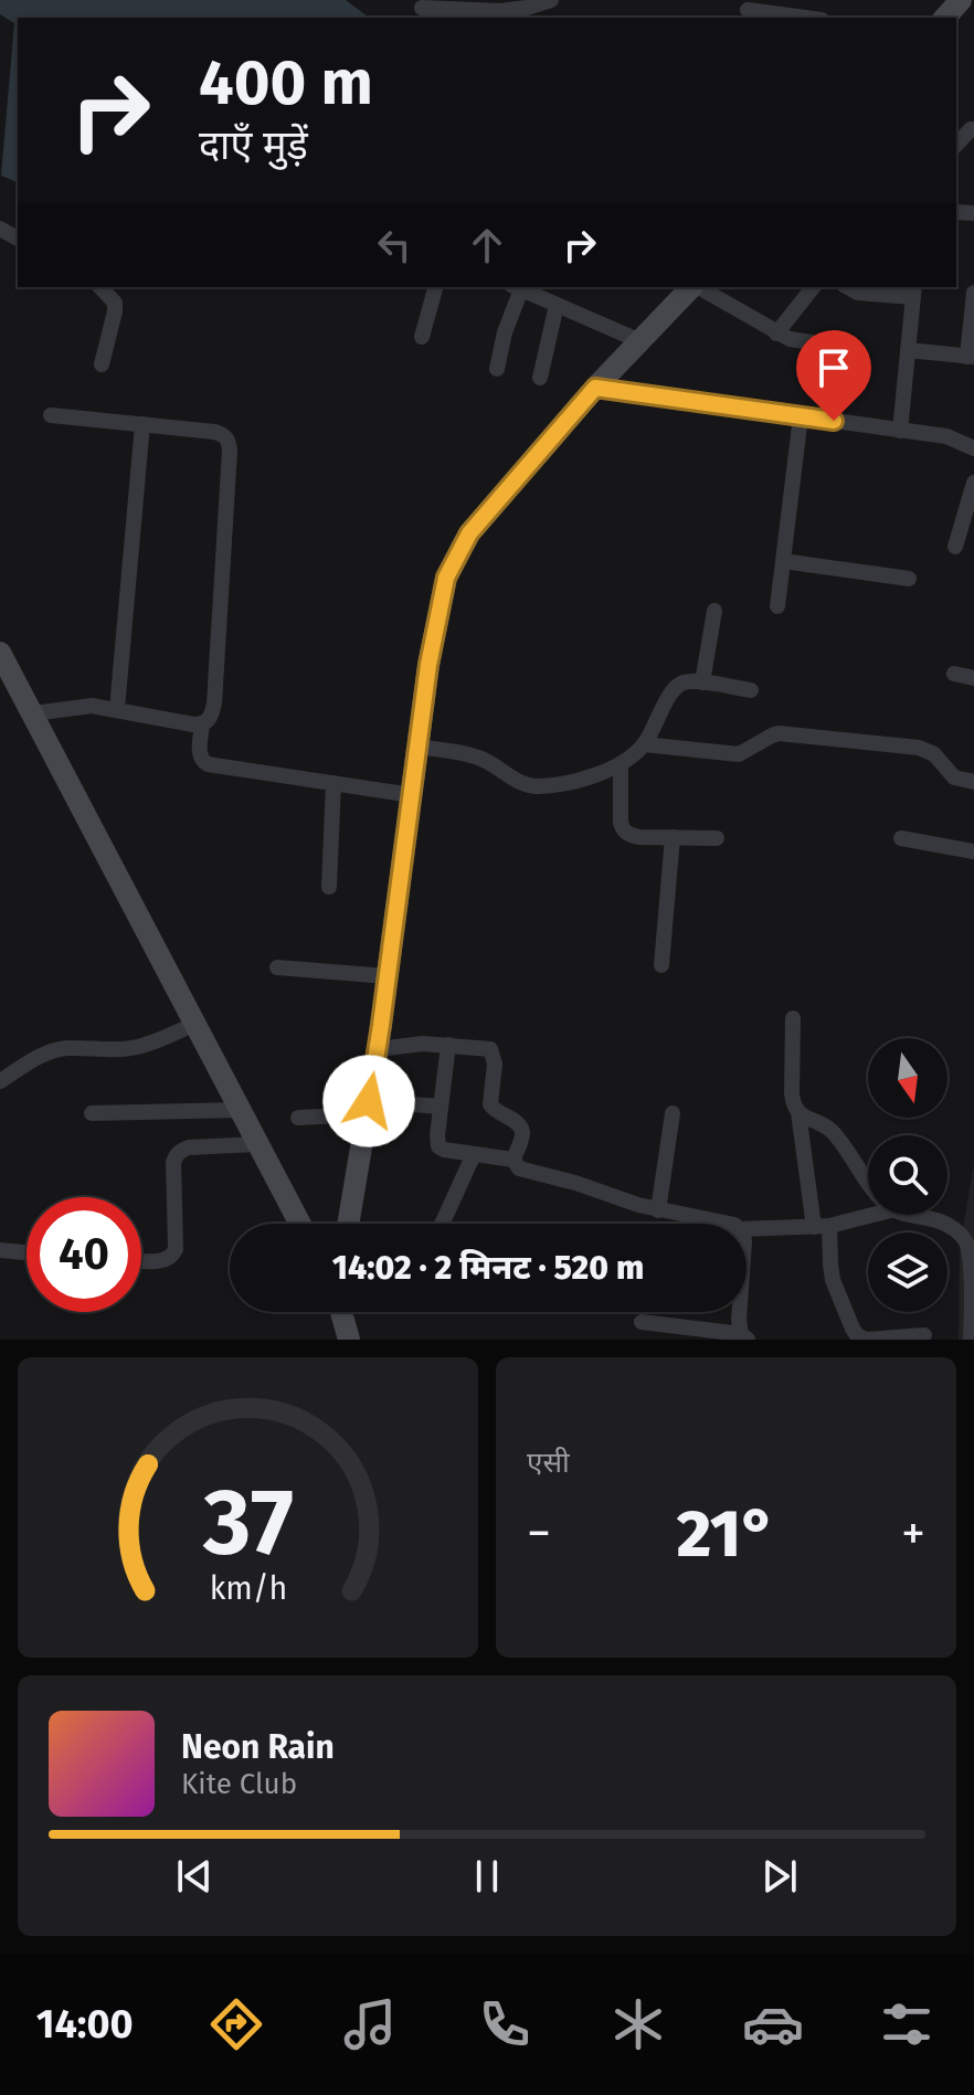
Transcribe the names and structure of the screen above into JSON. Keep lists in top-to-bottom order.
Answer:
{
  "north": "bottom",
  "page": {
    "turn": ["400 m", "दाएँ मुड़ें"],
    "limit": "40",
    "trip": "14:02 · 2 मिनट · 520 m",
    "tile": "एसी",
    "heat": ["−", "21°", "+"],
    "song": ["Neon Rain", "Kite Club"],
    "tabs": "14:00",
    "gauge": ["37", "km/h"]
  }
}
